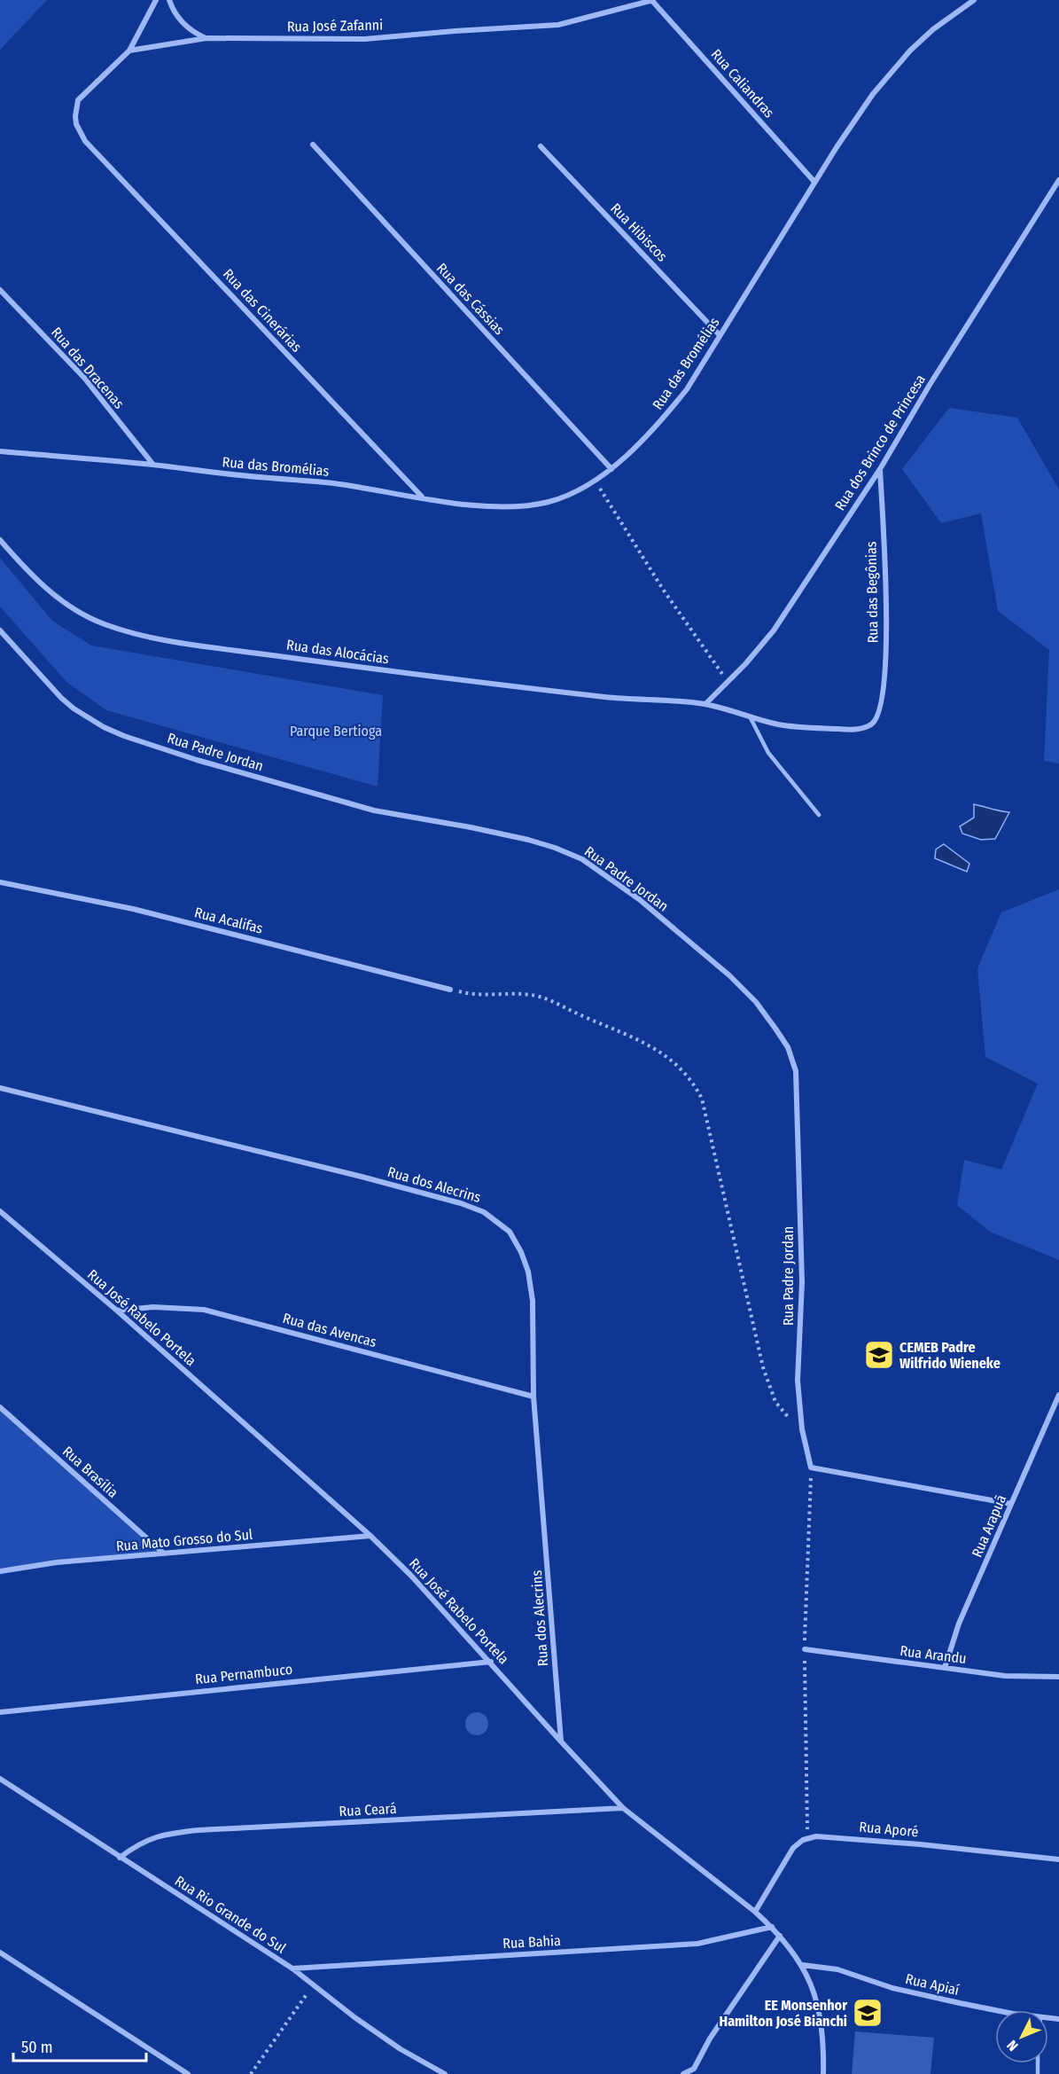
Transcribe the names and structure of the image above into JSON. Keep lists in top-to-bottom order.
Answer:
{
  "streets": {
    "street": [
      "Rua José Zafanni",
      "Rua Caliandras",
      "Rua Hibiscos",
      "Rua das Cássias",
      "Rua das Cinerárias",
      "Rua das Bromélias",
      "Rua das Dracenas",
      "Rua dos Brinco de Princesa",
      "Rua das Begônias",
      "Rua das Alocácias",
      "Rua Padre Jordan",
      "Rua Acalifas",
      "Rua dos Alecrins",
      "Rua José Rabelo Portela",
      "Rua das Avencas",
      "Rua Brasília",
      "Rua Arapuã",
      "Rua Mato Grosso do Sul",
      "Rua Arandu",
      "Rua Pernambuco",
      "Rua Ceará",
      "Rua Aporé",
      "Rua Rio Grande do Sul",
      "Rua Bahia",
      "Rua Apiaí"
    ]
  },
  "crossings": [
    ["Rua José Zafanni", "Rua Caliandras"],
    ["Rua José Zafanni", "Rua das Cinerárias"],
    ["Rua Caliandras", "Rua das Bromélias"],
    ["Rua Hibiscos", "Rua das Bromélias"],
    ["Rua das Cássias", "Rua das Bromélias"],
    ["Rua das Cinerárias", "Rua das Bromélias"],
    ["Rua das Bromélias", "Rua das Dracenas"],
    ["Rua dos Brinco de Princesa", "Rua das Begônias"],
    ["Rua dos Brinco de Princesa", "Rua das Alocácias"],
    ["Rua Padre Jordan", "Rua Arapuã"],
    ["Rua dos Alecrins", "Rua José Rabelo Portela"],
    ["Rua dos Alecrins", "Rua das Avencas"],
    ["Rua José Rabelo Portela", "Rua das Avencas"],
    ["Rua José Rabelo Portela", "Rua Mato Grosso do Sul"],
    ["Rua José Rabelo Portela", "Rua Pernambuco"],
    ["Rua José Rabelo Portela", "Rua Ceará"],
    ["Rua José Rabelo Portela", "Rua Aporé"],
    ["Rua José Rabelo Portela", "Rua Bahia"],
    ["Rua José Rabelo Portela", "Rua Apiaí"],
    ["Rua Brasília", "Rua Mato Grosso do Sul"],
    ["Rua Arapuã", "Rua Arandu"],
    ["Rua Ceará", "Rua Rio Grande do Sul"],
    ["Rua Rio Grande do Sul", "Rua Bahia"]
  ],
  "parks": ["Parque Bertioga"],
  "places": {
    "school or university": ["CEMEB Padre Wilfrido Wieneke", "EE Monsenhor Hamilton José Bianchi"]
  },
  "scale_bar": "50 m",
  "north": "bottom left"
}
